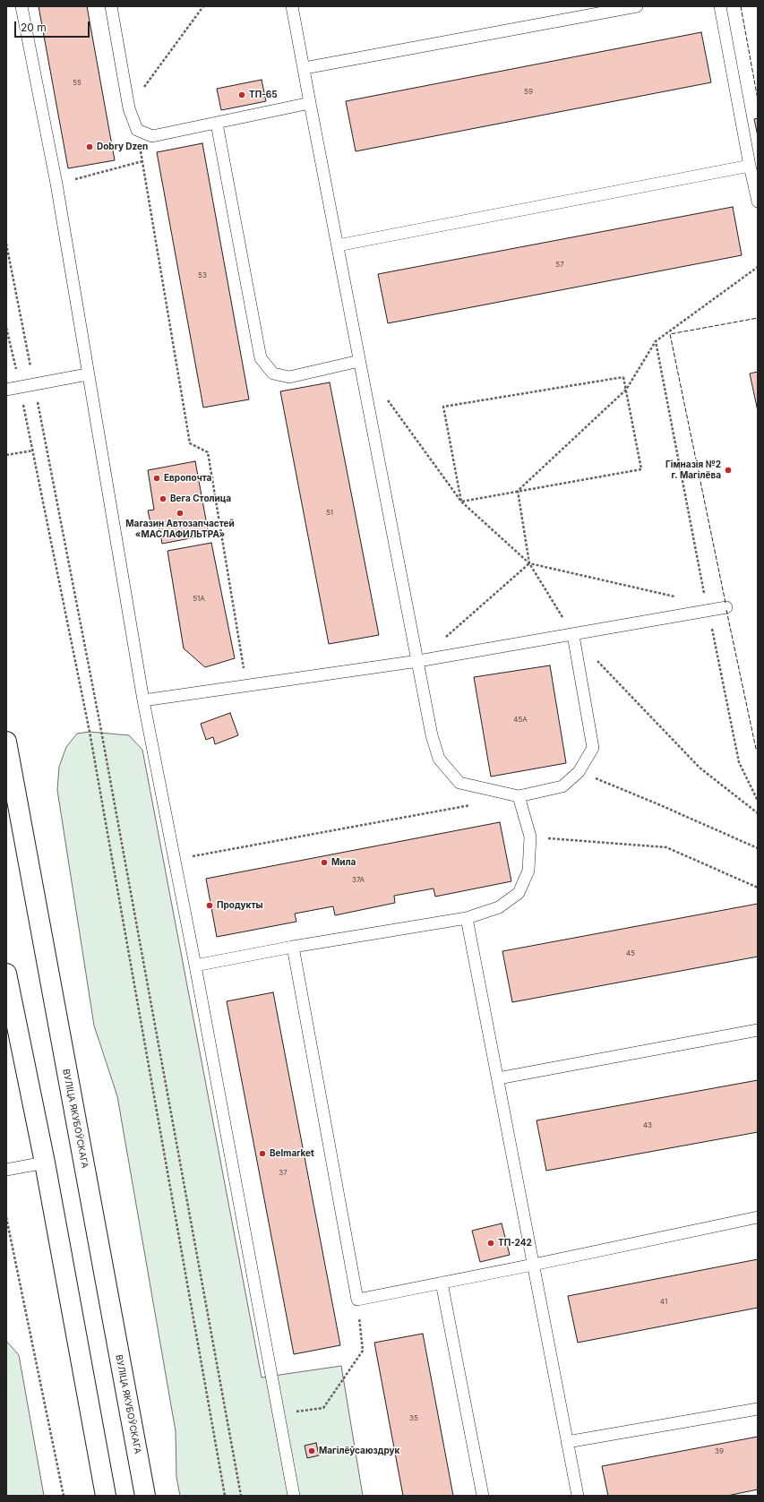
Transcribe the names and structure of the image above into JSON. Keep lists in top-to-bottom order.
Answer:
{
  "streets": {
    "main road": ["ВУЛІЦА ЯКУБОЎСКАГА"]
  },
  "places": [
    "ТП-65",
    "Dobry Dzen",
    "Гімназія №2 г. Магілёва",
    "Европочта",
    "Вега Столица",
    "Магазин Автозапчастей «МАСЛАФИЛЬТРА»",
    "Мила",
    "Продукты",
    "Belmarket",
    "ТП-242",
    "Магілёўсаюздрук"
  ],
  "house_numbers": [
    "55",
    "59",
    "57",
    "53",
    "51",
    "51А",
    "45А",
    "37А",
    "45",
    "43",
    "37",
    "41",
    "35",
    "39"
  ],
  "scale_bar": "20 m"
}
